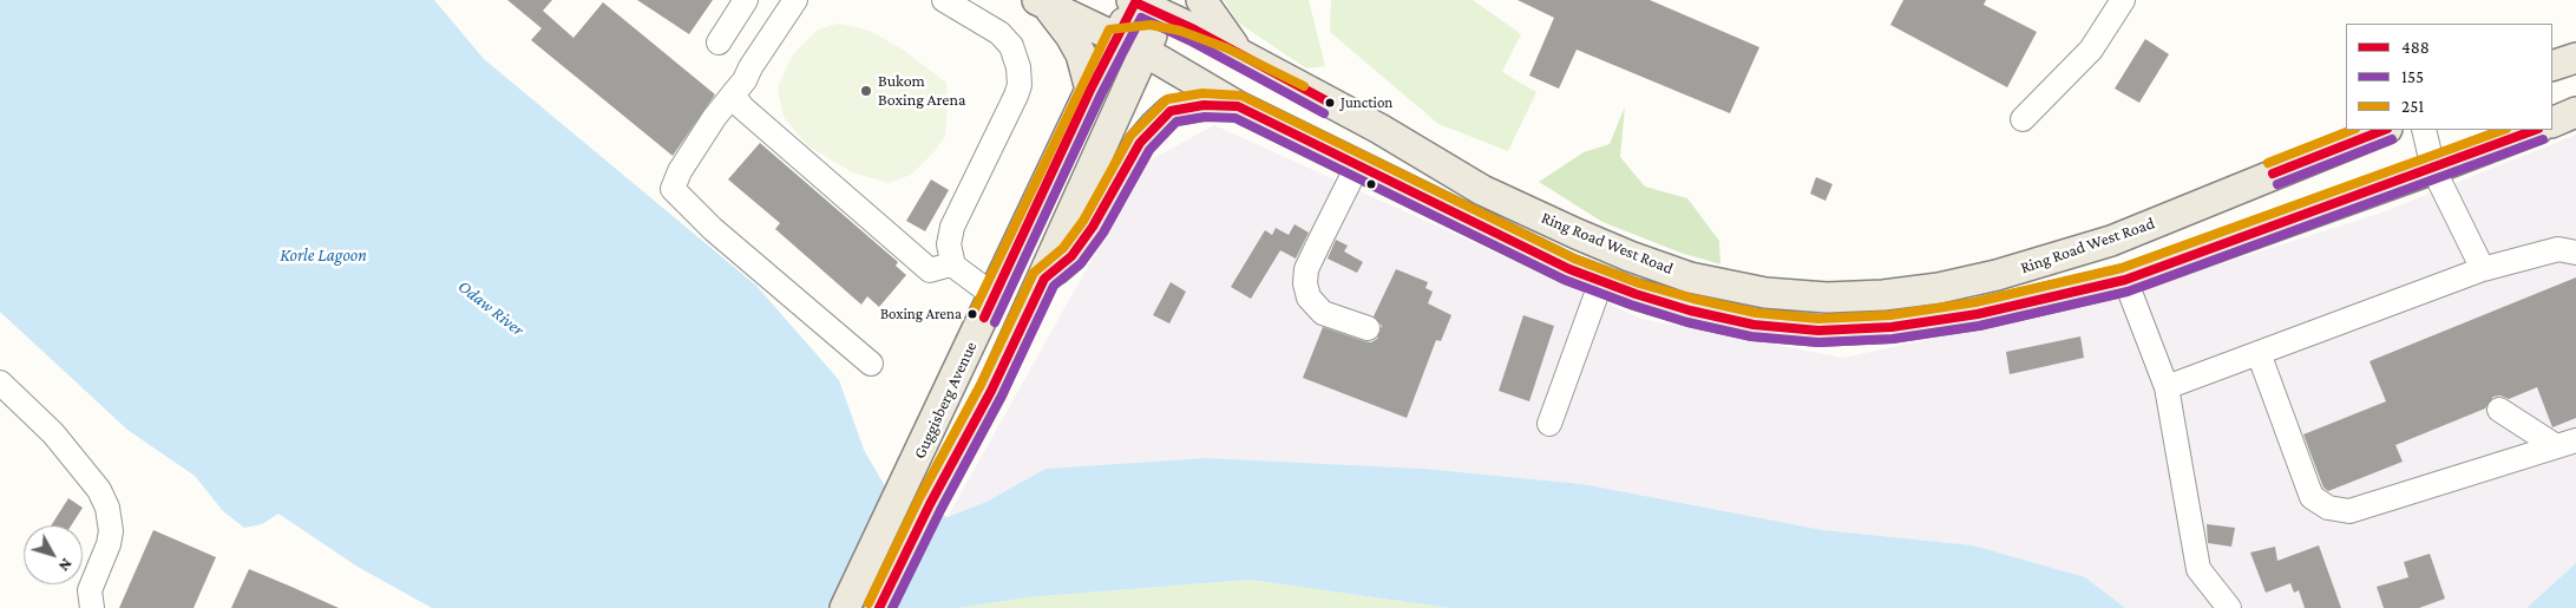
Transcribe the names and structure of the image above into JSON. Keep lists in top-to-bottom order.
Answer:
{
  "streets": {
    "main road": ["Ring Road West Road", "Guggisberg Avenue"]
  },
  "crossings": [
    ["Ring Road West Road", "Guggisberg Avenue"]
  ],
  "water": ["Korle Lagoon", "Odaw River"],
  "places": ["Bukom Boxing Arena", "Junction", "Boxing Arena"],
  "lines": ["transit line 488", "transit line 155", "transit line 251"],
  "legend": ["488", "155", "251"],
  "north": "bottom right"
}
